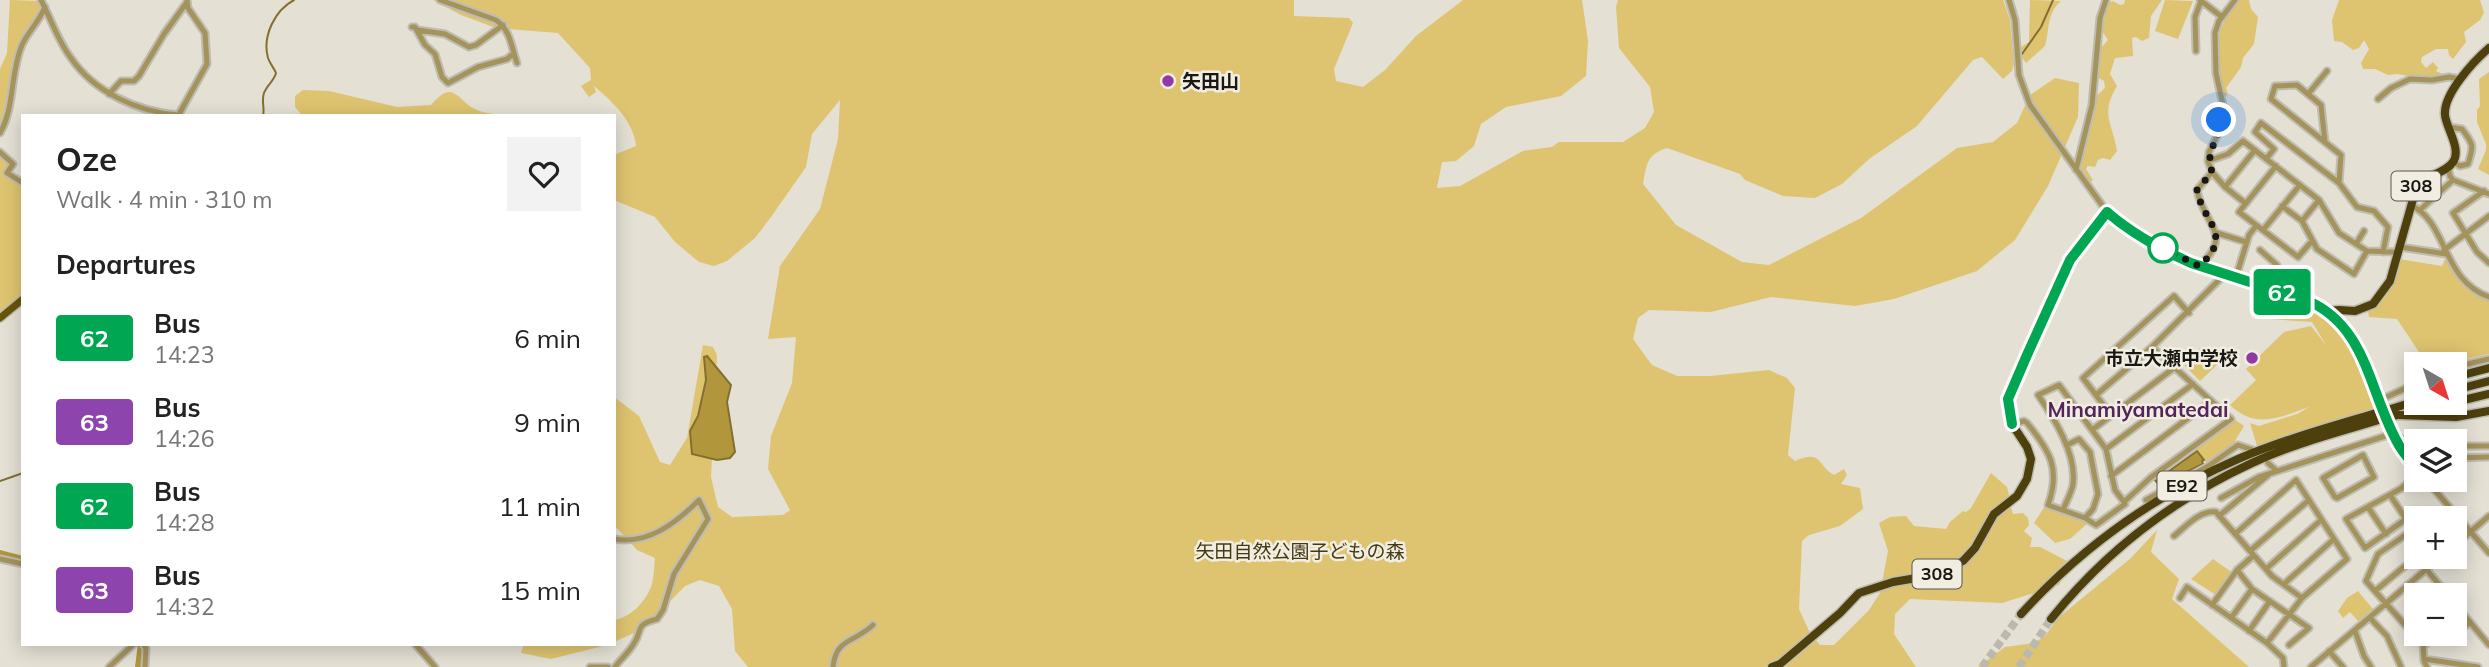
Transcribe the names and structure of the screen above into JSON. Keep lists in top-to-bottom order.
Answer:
{
  "streets": {
    "highway": ["308", "E92"]
  },
  "districts": ["Minamiyamatedai"],
  "parks": ["矢田自然公園子どもの森"],
  "places": ["矢田山", "市立大瀬中学校"],
  "lines": ["bus line 62"],
  "north": "bottom right",
  "page": {
    "on_map": "62",
    "heading": [
      ["Oze", "Walk · 4 min · 310 m"],
      "Departures"
    ],
    "list": [
      {
        "mark": "62",
        "name": "Bus",
        "note": "14:23",
        "value": "6 min"
      },
      {
        "mark": "63",
        "name": "Bus",
        "note": "14:26",
        "value": "9 min"
      },
      {
        "mark": "62",
        "name": "Bus",
        "note": "14:28",
        "value": "11 min"
      },
      {
        "mark": "63",
        "name": "Bus",
        "note": "14:32",
        "value": "15 min"
      }
    ],
    "map_buttons": ["+", "−"]
  }
}
